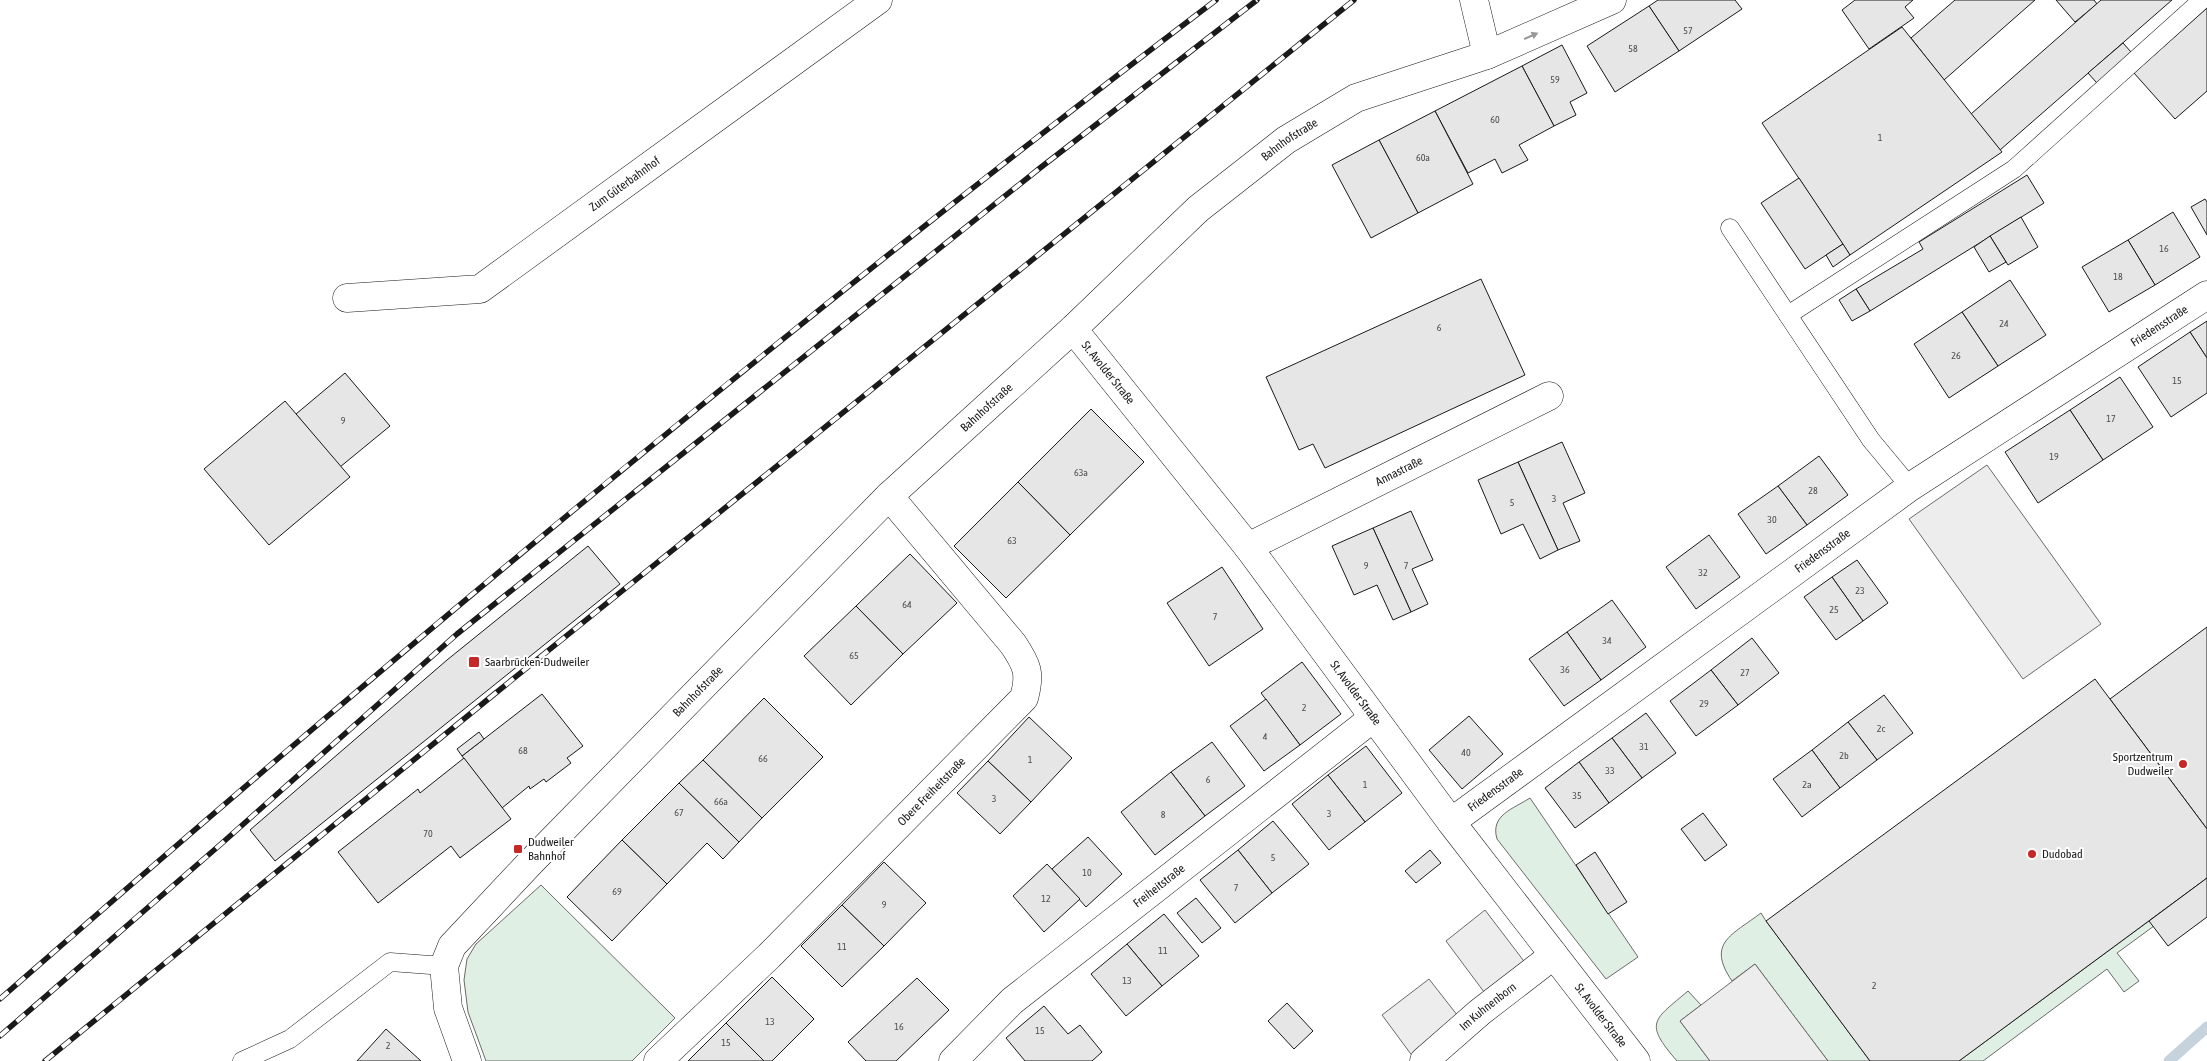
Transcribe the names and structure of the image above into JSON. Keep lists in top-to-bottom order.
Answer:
{
  "streets": {
    "street": [
      "Bahnhofstraße",
      "Zum Güterbahnhof",
      "Friedensstraße",
      "St. Avolder Straße",
      "Annastraße",
      "Obere Freiheitstraße",
      "Freiheitstraße",
      "Im Kuhnenborn"
    ]
  },
  "crossings": [
    ["Bahnhofstraße", "St. Avolder Straße"],
    ["Bahnhofstraße", "Obere Freiheitstraße"],
    ["Friedensstraße", "St. Avolder Straße"],
    ["St. Avolder Straße", "Annastraße"],
    ["St. Avolder Straße", "Freiheitstraße"],
    ["St. Avolder Straße", "Im Kuhnenborn"]
  ],
  "places": {
    "transit": ["Saarbrücken-Dudweiler", "Dudweiler Bahnhof"],
    "other": ["Sportzentrum Dudweiler", "Dudobad"]
  },
  "house_numbers": [
    "57",
    "58",
    "59",
    "60",
    "1",
    "60a",
    "16",
    "18",
    "24",
    "6",
    "26",
    "15",
    "17",
    "9",
    "19",
    "63a",
    "28",
    "3",
    "5",
    "30",
    "63",
    "9",
    "7",
    "32",
    "23",
    "64",
    "25",
    "7",
    "34",
    "65",
    "36",
    "27",
    "29",
    "2",
    "2c",
    "4",
    "31",
    "68",
    "40",
    "2b",
    "66",
    "1",
    "33",
    "6",
    "1",
    "2a",
    "35",
    "3",
    "66a",
    "67",
    "3",
    "8",
    "70",
    "5",
    "10",
    "7",
    "69",
    "12",
    "9",
    "11",
    "11",
    "13",
    "2",
    "13",
    "16",
    "15",
    "15",
    "2"
  ]
}
